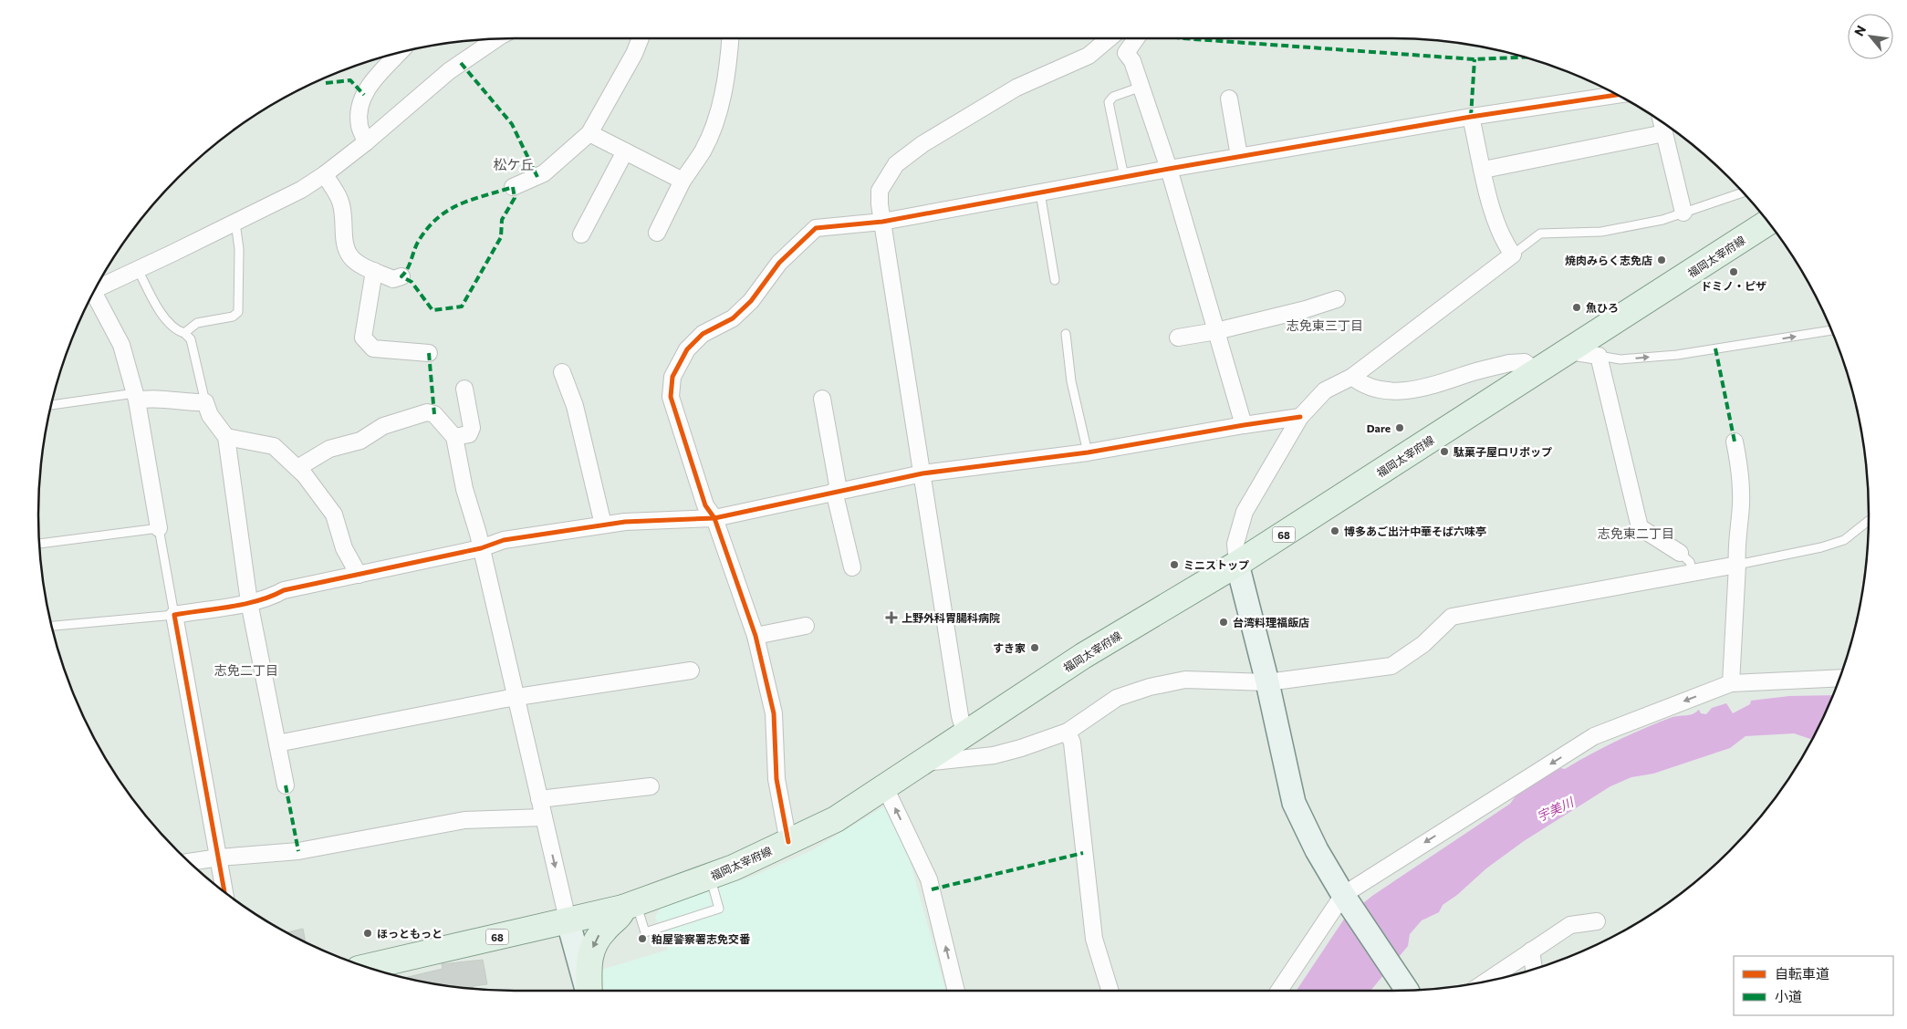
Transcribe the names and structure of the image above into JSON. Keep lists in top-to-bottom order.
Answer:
{
  "streets": {
    "main road": ["福岡太宰府線", "68"]
  },
  "districts": [
    "松ケ丘",
    "志免東三丁目",
    "志免東二丁目",
    "志免二丁目"
  ],
  "water": ["宇美川"],
  "places": {
    "other": [
      "焼肉みらく志免店",
      "ドミノ・ピザ",
      "魚ひろ",
      "Dare",
      "駄菓子屋ロリポップ",
      "博多あご出汁中華そば六味亭",
      "ミニストップ",
      "台湾料理福飯店",
      "すき家",
      "ほっともっと",
      "粕屋警察署志免交番"
    ],
    "health": ["上野外科胃腸科病院"]
  },
  "legend": ["自転車道", "小道"],
  "north": "top left"
}
